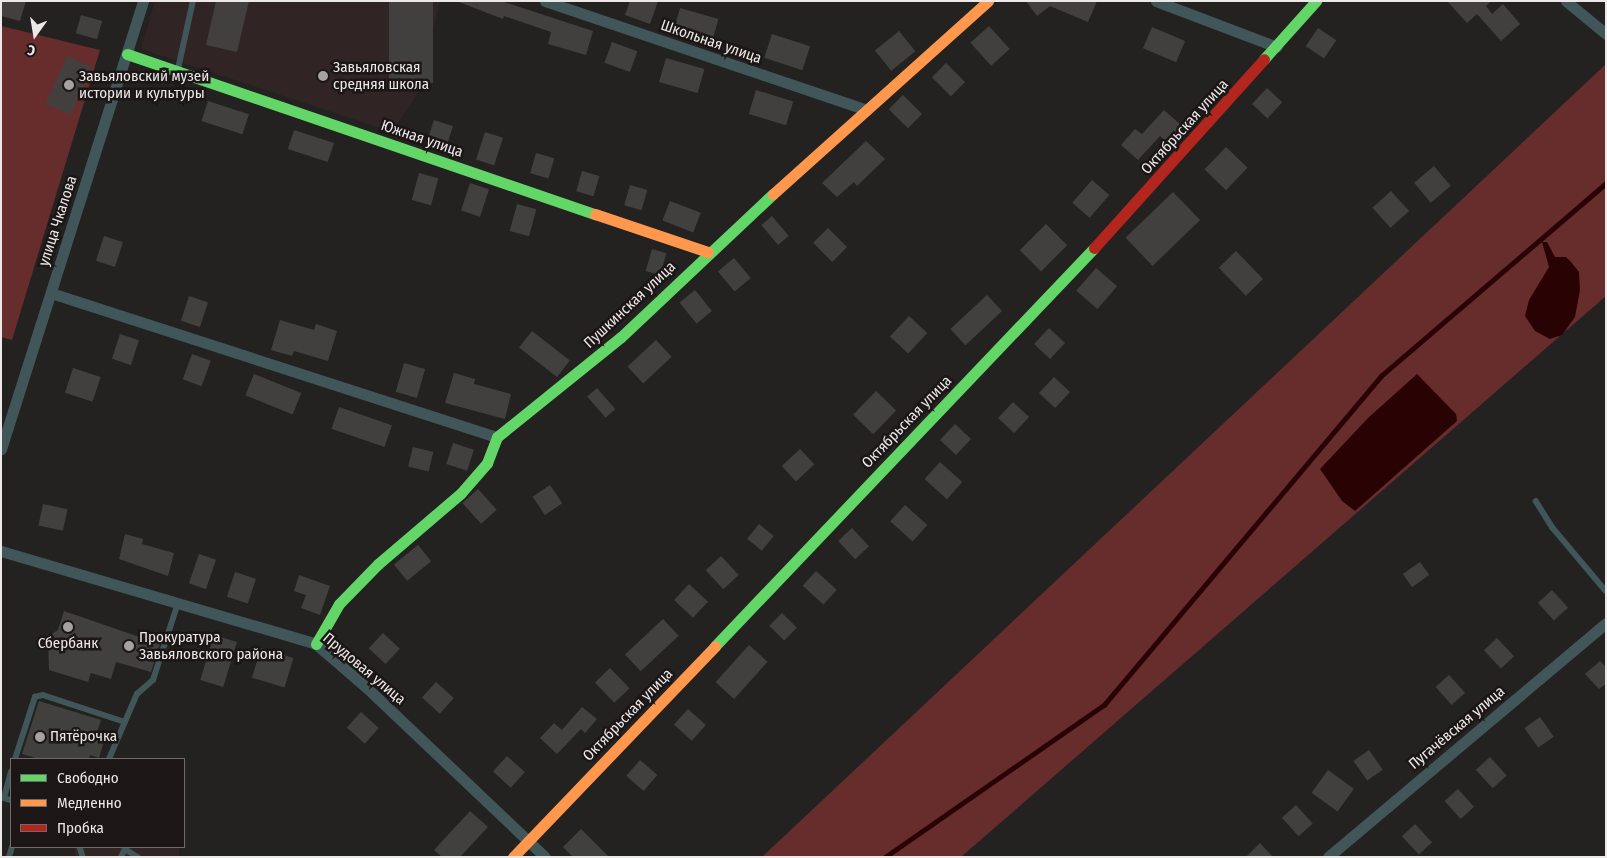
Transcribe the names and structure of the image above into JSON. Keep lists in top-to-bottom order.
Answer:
{
  "streets": {
    "street": [
      "Школьная улица",
      "Октябрьская улица",
      "Южная улица",
      "улица Чкалова",
      "Пушкинская улица",
      "Прудовая улица",
      "Пугачёвская улица"
    ]
  },
  "crossings": [
    ["Школьная улица", "Пушкинская улица"],
    ["Октябрьская улица", "Прудовая улица"],
    ["Южная улица", "улица Чкалова"],
    ["Южная улица", "Пушкинская улица"]
  ],
  "places": [
    "Завьяловская средняя школа",
    "Завьяловский музей истории и культуры",
    "Сбербанк",
    "Прокуратура Завьяловского района",
    "Пятёрочка"
  ],
  "legend": ["Свободно", "Медленно", "Пробка"],
  "north": "bottom"
}
